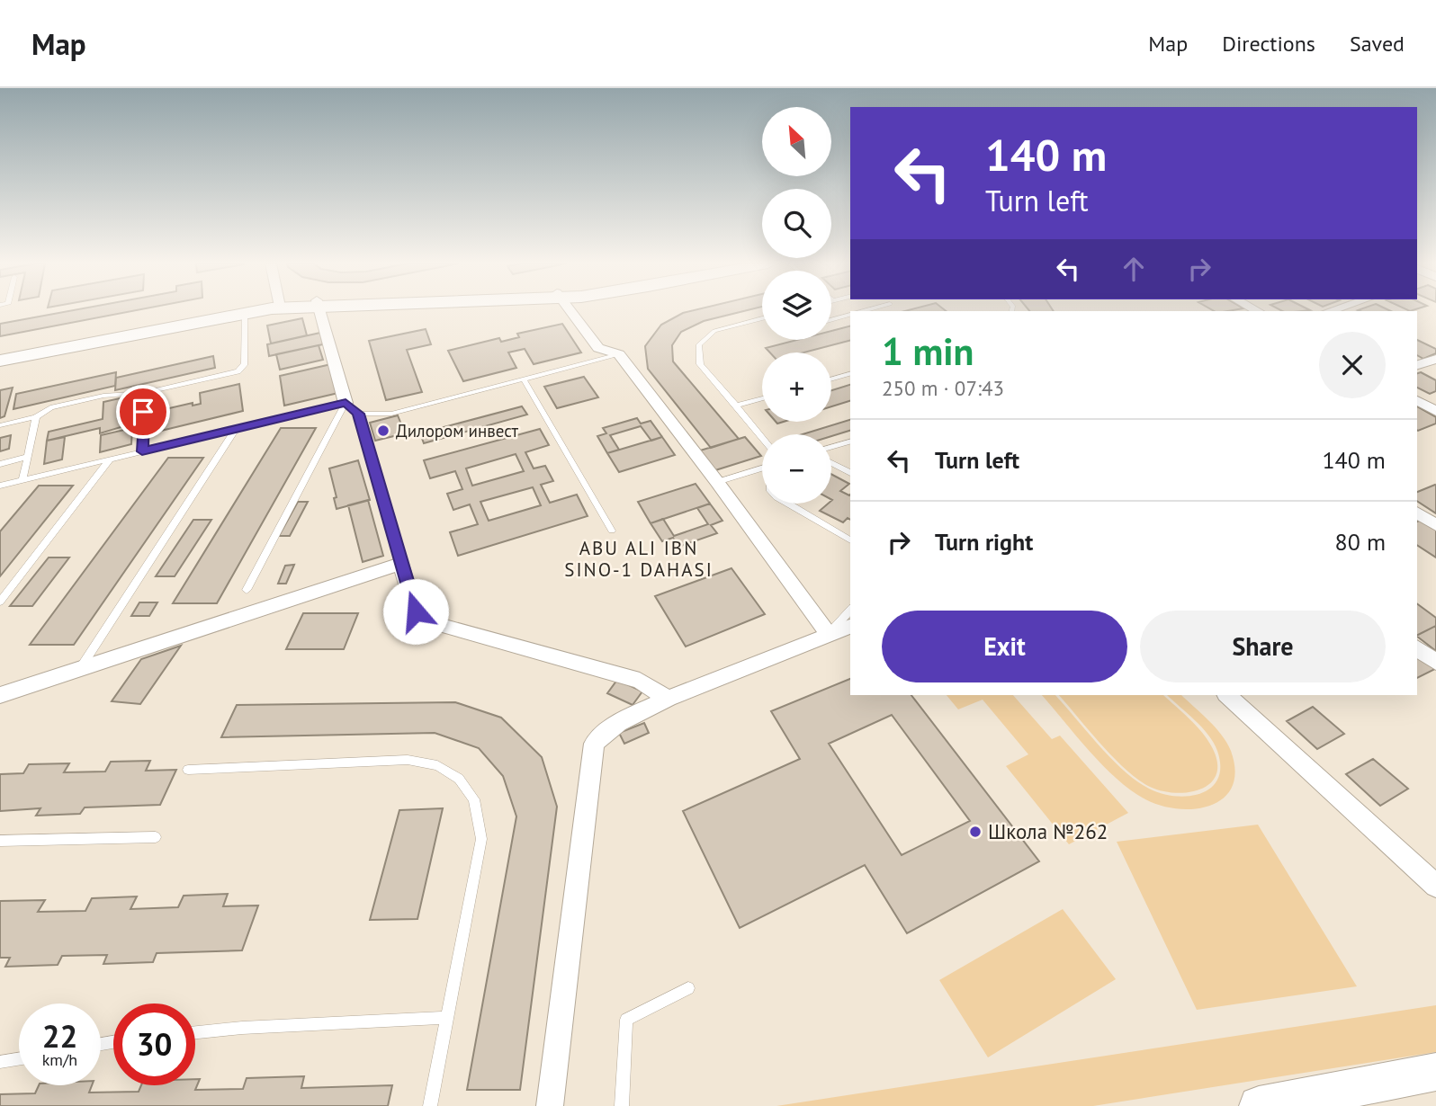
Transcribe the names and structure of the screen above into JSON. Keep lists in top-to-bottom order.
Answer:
{
  "districts": ["ABU ALI IBN SINO-1 DAHASI"],
  "places": ["Дилором инвест", "Школа №262"],
  "north": "top left",
  "page": {
    "header": "Map",
    "nav": ["Map", "Directions", "Saved"],
    "map_buttons": ["+", "−"],
    "turn": ["140 m", "Turn left"],
    "heading": ["1 min", "250 m · 07:43"],
    "list": [
      {
        "name": "Turn left",
        "value": "140 m"
      },
      {
        "name": "Turn right",
        "value": "80 m"
      }
    ],
    "buttons": ["Exit", "Share"],
    "speed": "22 km/h",
    "limit": "30"
  }
}
